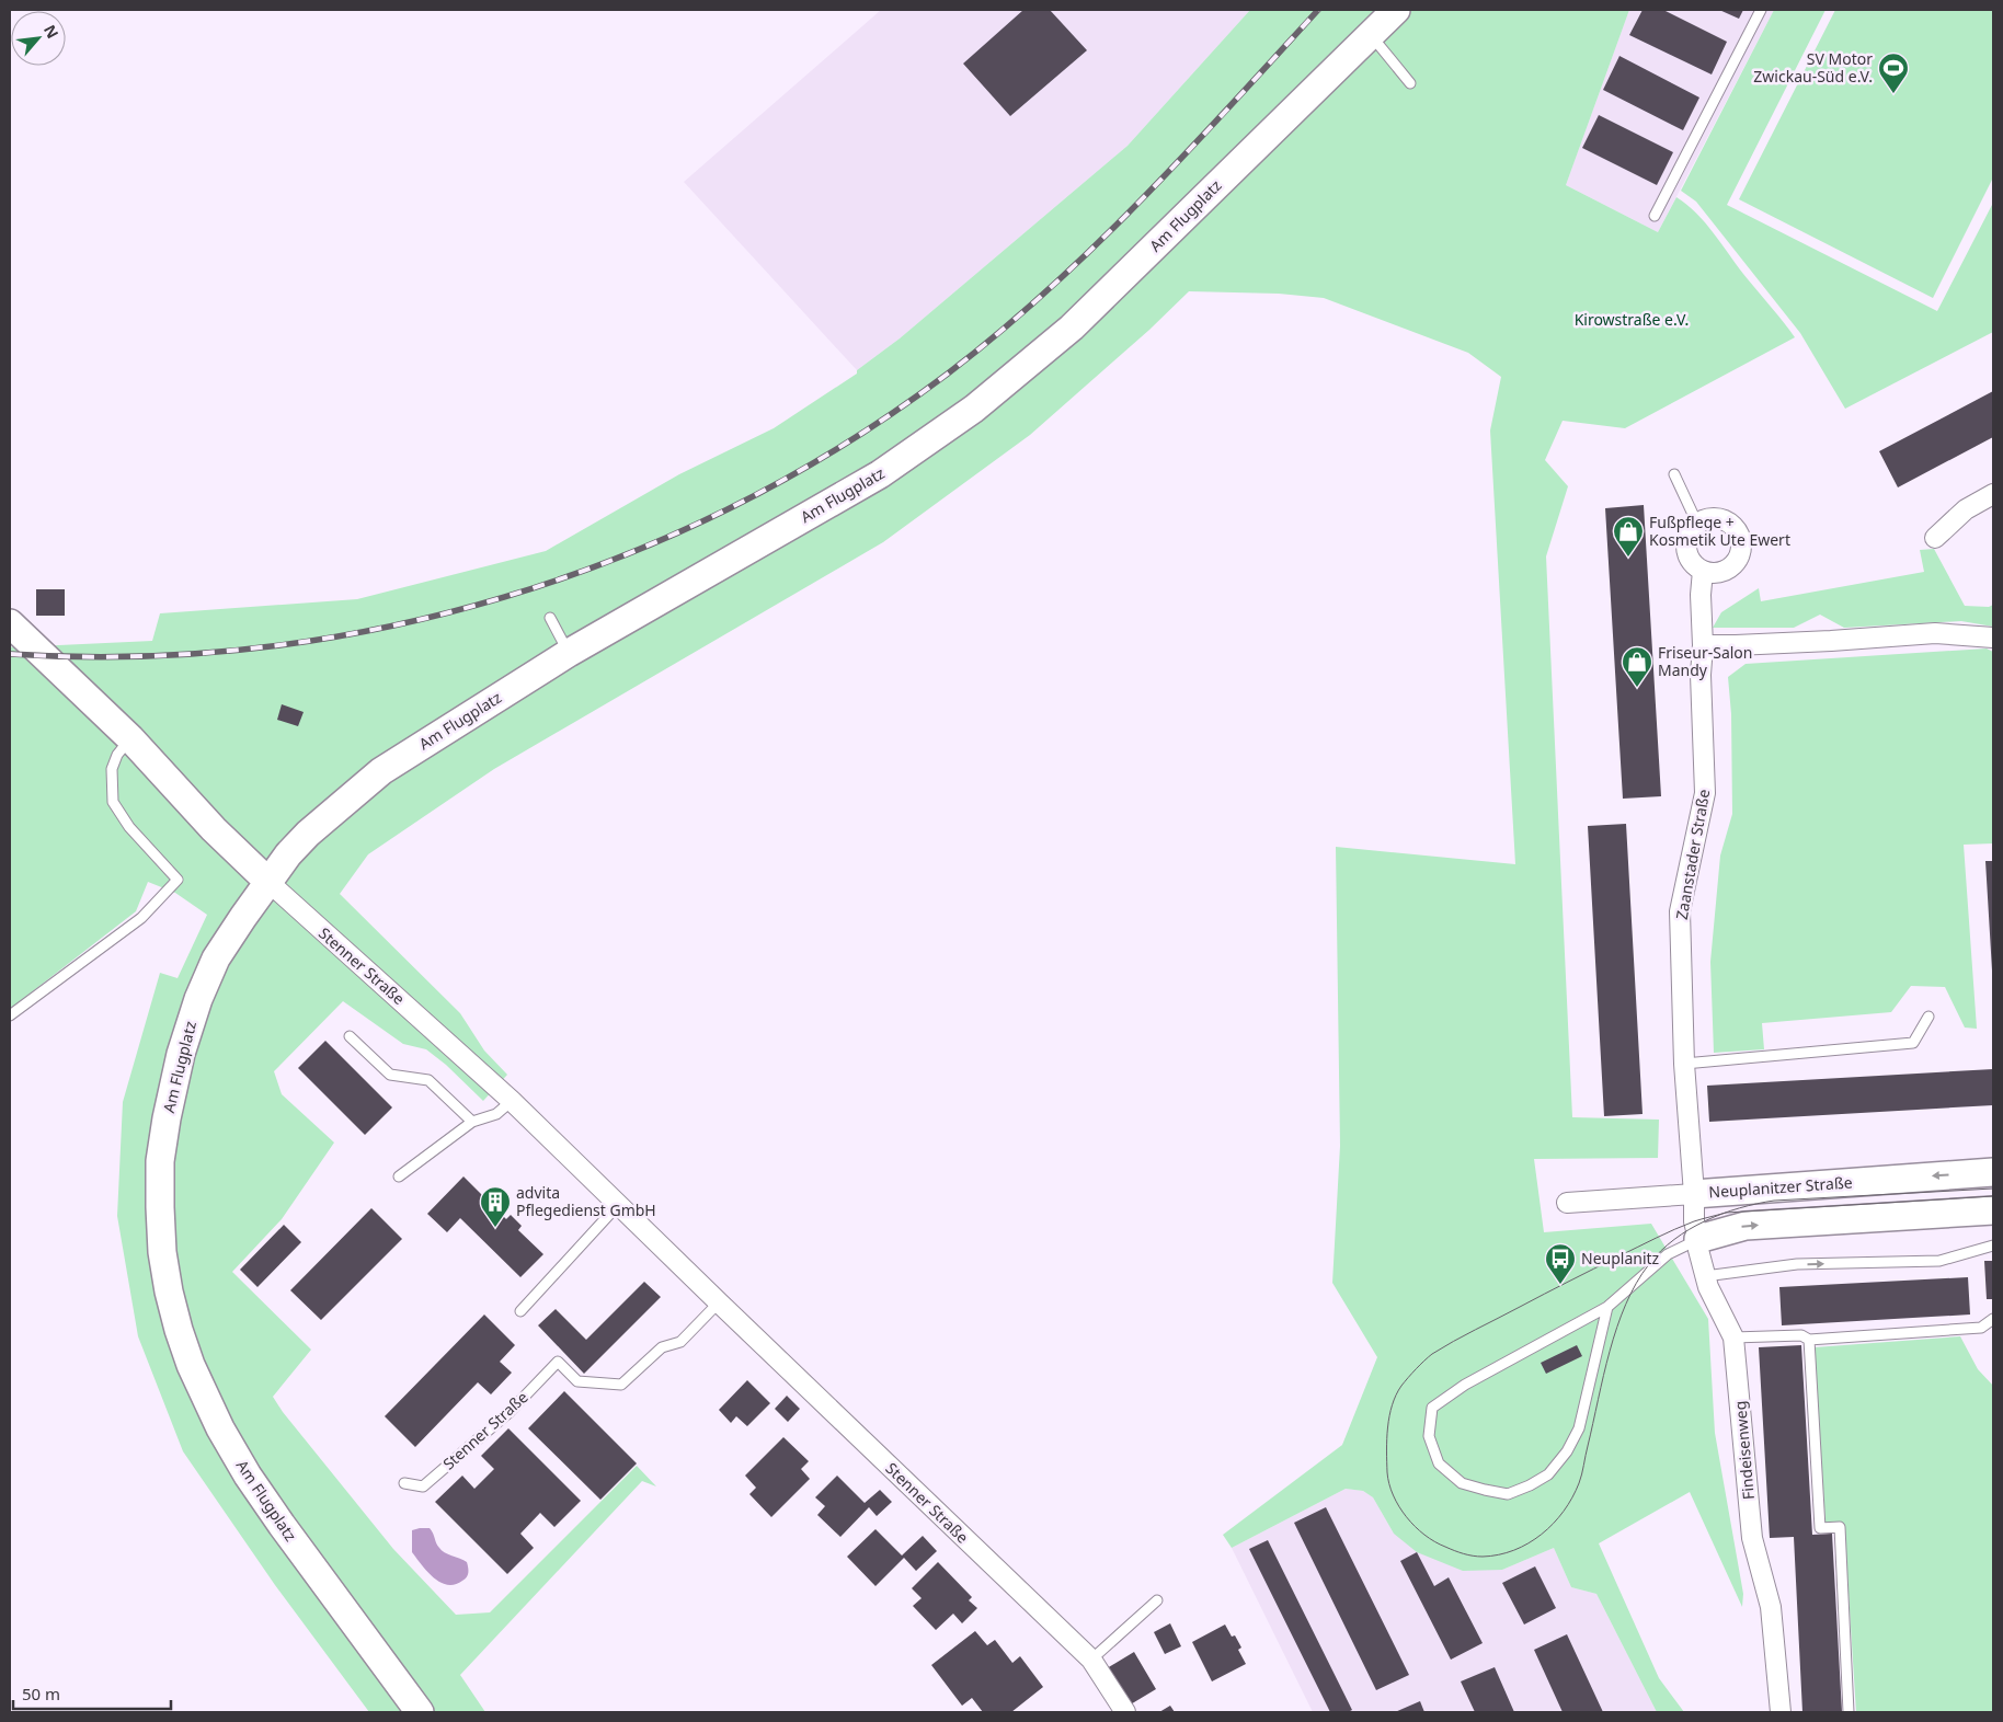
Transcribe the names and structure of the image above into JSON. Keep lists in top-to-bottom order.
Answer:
{
  "streets": {
    "main road": ["Am Flugplatz", "Stenner Straße", "Neuplanitzer Straße"],
    "street": ["Zaanstader Straße", "Findeisenweg"]
  },
  "crossings": [
    ["Am Flugplatz", "Stenner Straße"],
    ["Zaanstader Straße", "Neuplanitzer Straße"],
    ["Zaanstader Straße", "Findeisenweg"],
    ["Neuplanitzer Straße", "Findeisenweg"]
  ],
  "parks": ["Kirowstraße e.V."],
  "places": {
    "sports": ["SV Motor Zwickau-Süd e.V."],
    "shop": ["Fußpflege + Kosmetik Ute Ewert", "Friseur-Salon Mandy"],
    "building": ["advita Pflegedienst GmbH"],
    "bus stop": ["Neuplanitz"]
  },
  "scale_bar": "50 m",
  "north": "top right"
}
